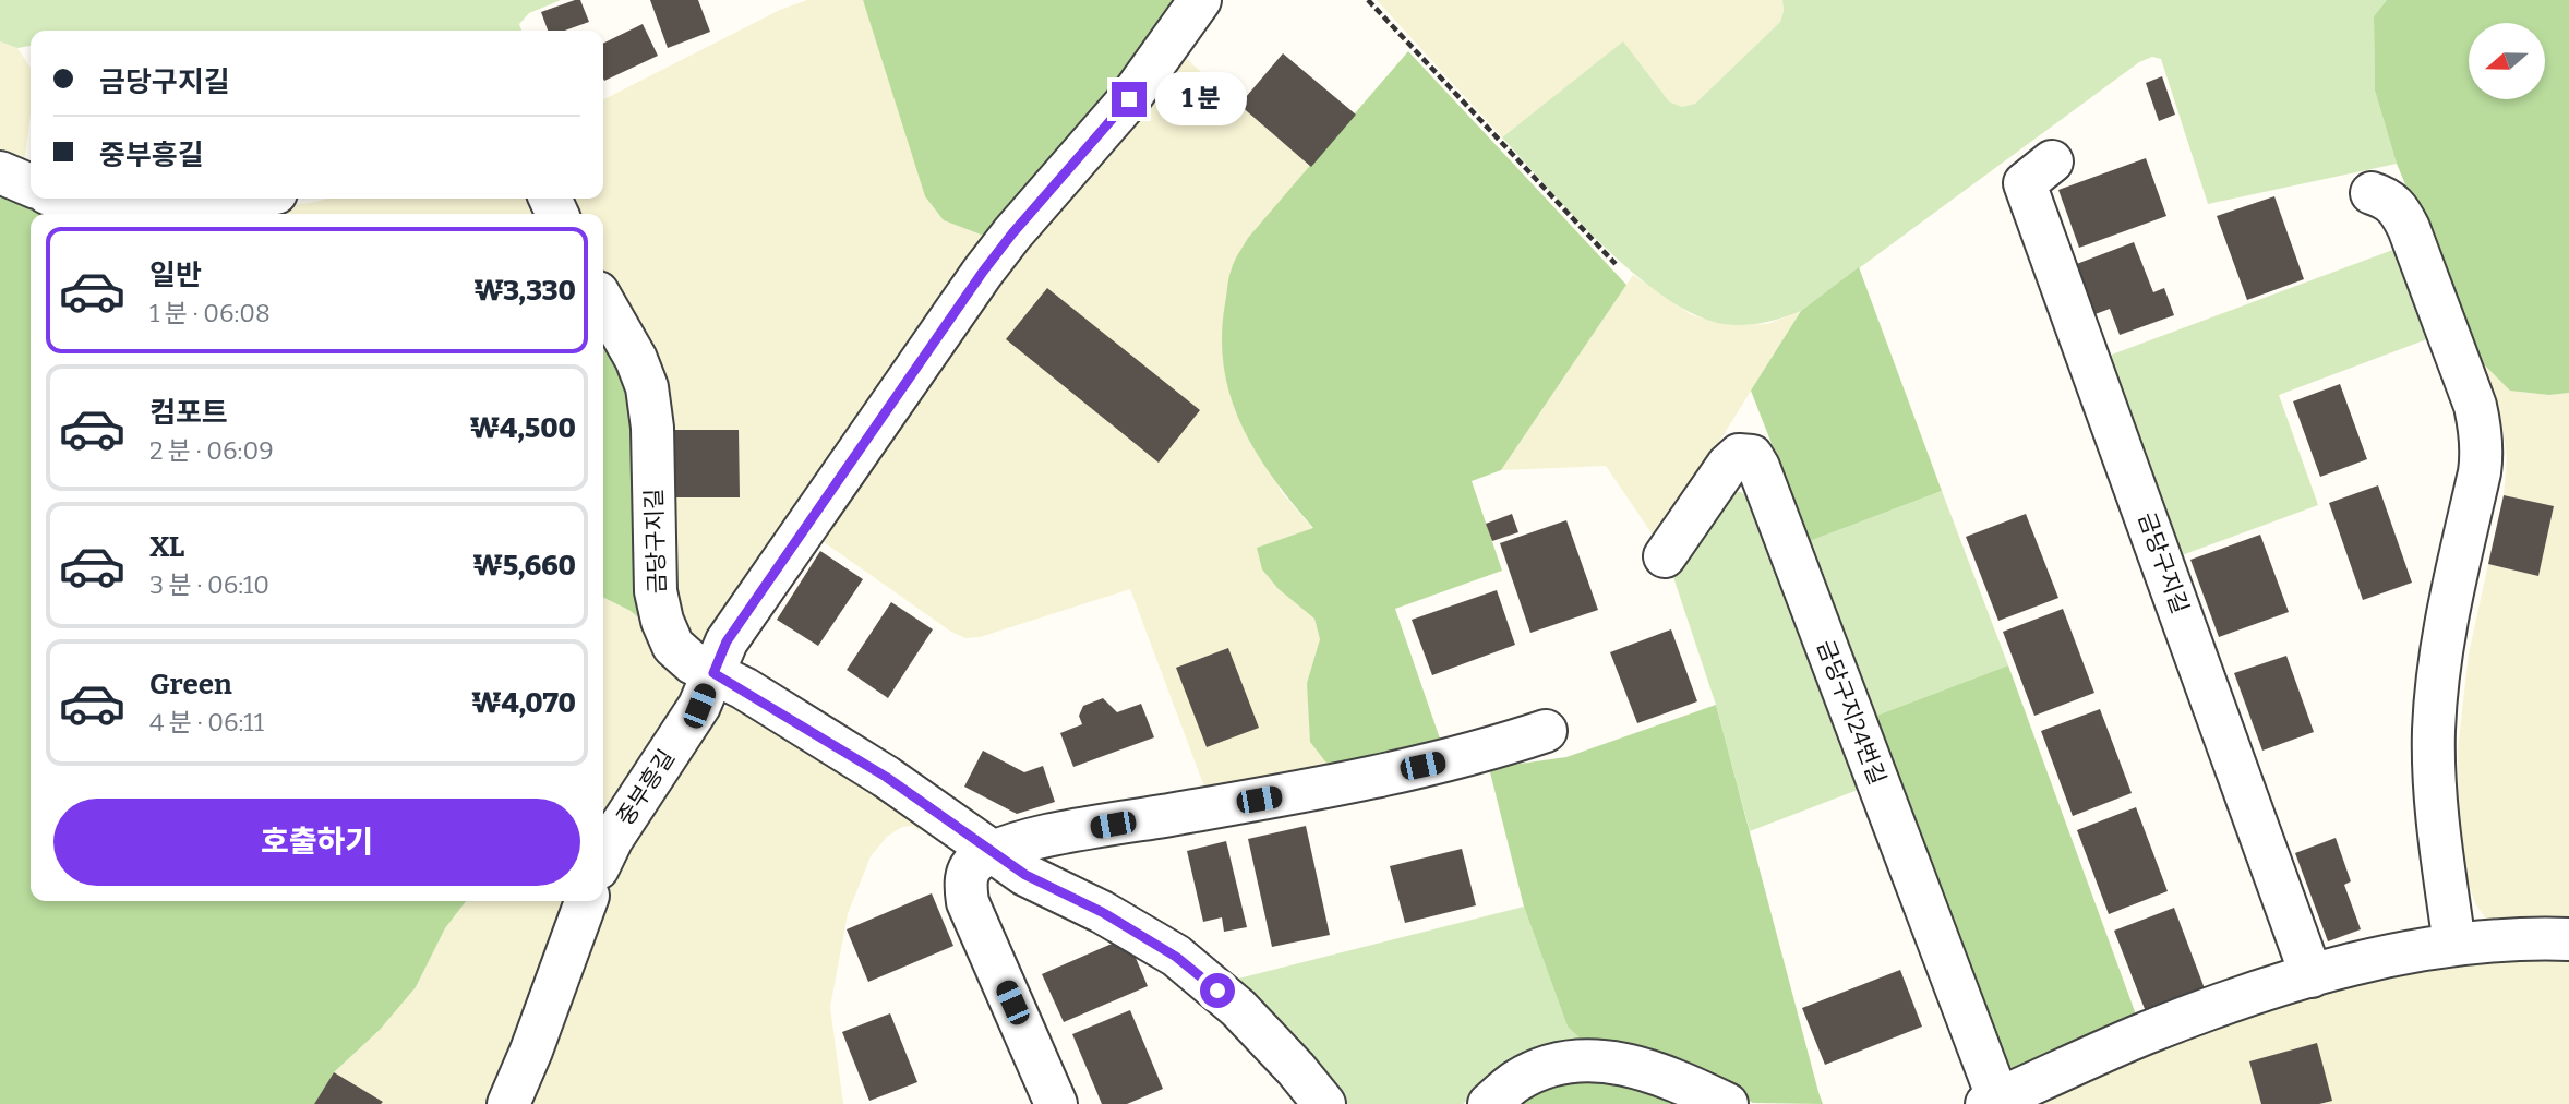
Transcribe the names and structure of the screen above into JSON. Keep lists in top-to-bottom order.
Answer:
{
  "streets": {
    "street": ["금당구지길", "금당구지24번길", "중부흥길"]
  },
  "crossings": [
    ["금당구지길", "중부흥길"]
  ],
  "north": "left",
  "page": {
    "banner": ["금당구지길", "중부흥길"],
    "bubble": "1 분",
    "list": [
      {
        "name": "일반",
        "note": "1 분 · 06:08",
        "value": "₩3,330"
      },
      {
        "name": "컴포트",
        "note": "2 분 · 06:09",
        "value": "₩4,500"
      },
      {
        "name": "XL",
        "note": "3 분 · 06:10",
        "value": "₩5,660"
      },
      {
        "name": "Green",
        "note": "4 분 · 06:11",
        "value": "₩4,070"
      }
    ],
    "buttons": "호출하기"
  }
}
